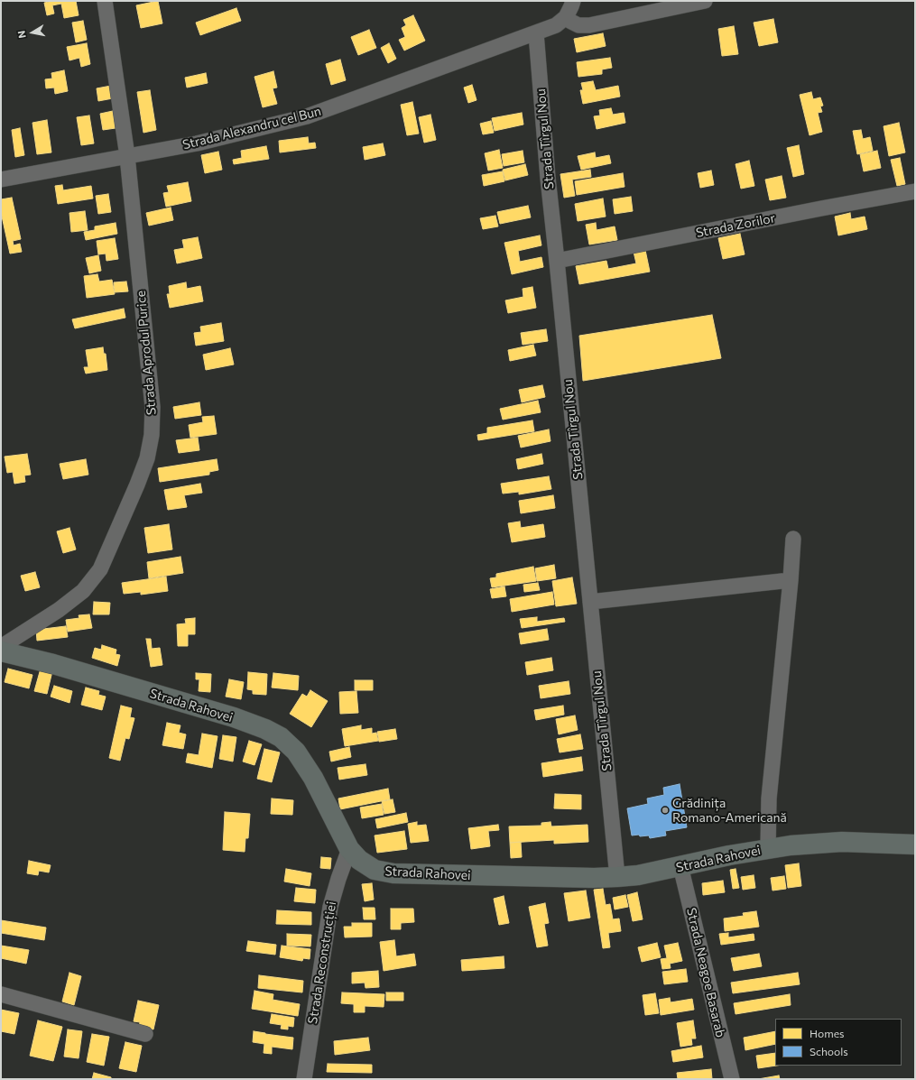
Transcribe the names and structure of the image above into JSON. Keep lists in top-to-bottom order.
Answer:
{
  "streets": {
    "main road": ["Strada Rahovei"],
    "street": [
      "Strada Alexandru cel Bun",
      "Strada Tîrgul Nou",
      "Strada Zorilor",
      "Strada Aprodul Purice",
      "Strada Reconstrucției",
      "Strada Neagoe Basarab"
    ]
  },
  "crossings": [
    ["Strada Alexandru cel Bun", "Strada Tîrgul Nou"],
    ["Strada Alexandru cel Bun", "Strada Aprodul Purice"],
    ["Strada Tîrgul Nou", "Strada Zorilor"],
    ["Strada Tîrgul Nou", "Strada Rahovei"],
    ["Strada Rahovei", "Strada Reconstrucției"],
    ["Strada Rahovei", "Strada Neagoe Basarab"]
  ],
  "places": ["Grădinița Romano-Americană"],
  "legend": ["Homes", "Schools"],
  "north": "left"
}
